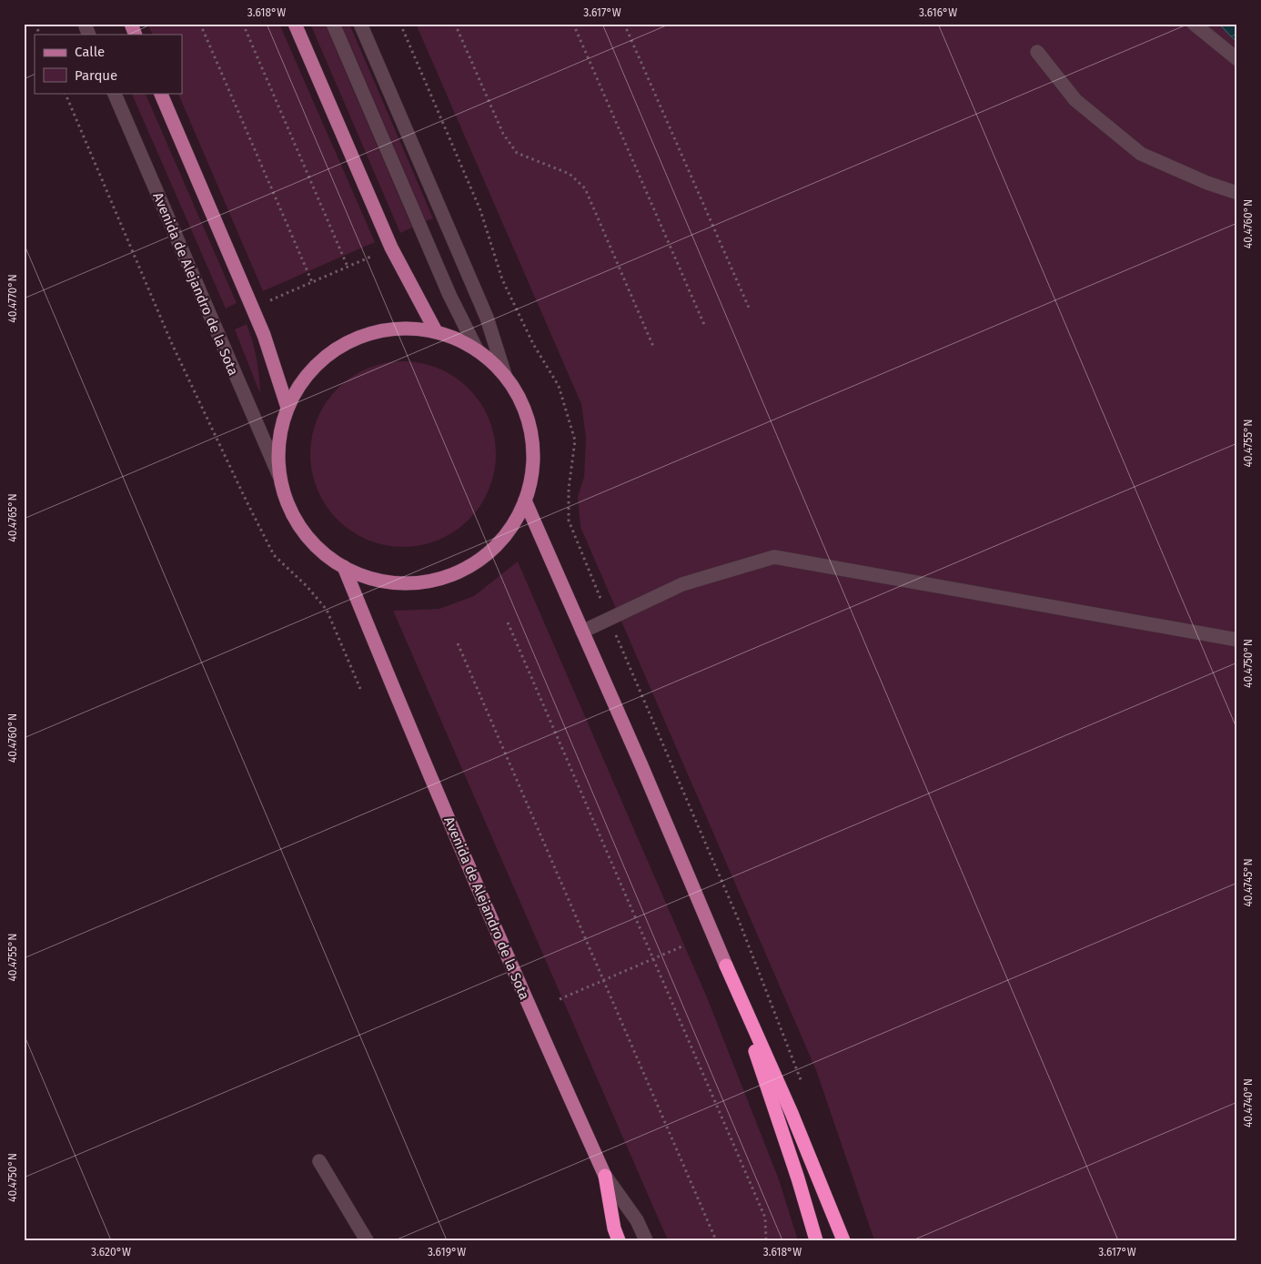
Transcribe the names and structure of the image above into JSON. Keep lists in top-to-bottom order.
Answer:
{
  "streets": {
    "main road": ["Avenida de Alejandro de la Sota"]
  },
  "legend": ["Calle", "Parque"],
  "coordinates": [
    "3.618°W",
    "3.617°W",
    "3.616°W",
    "40.4760°N",
    "40.4770°N",
    "40.4755°N",
    "40.4765°N",
    "40.4750°N",
    "40.4745°N",
    "40.4740°N",
    "3.620°W",
    "3.619°W"
  ]
}
